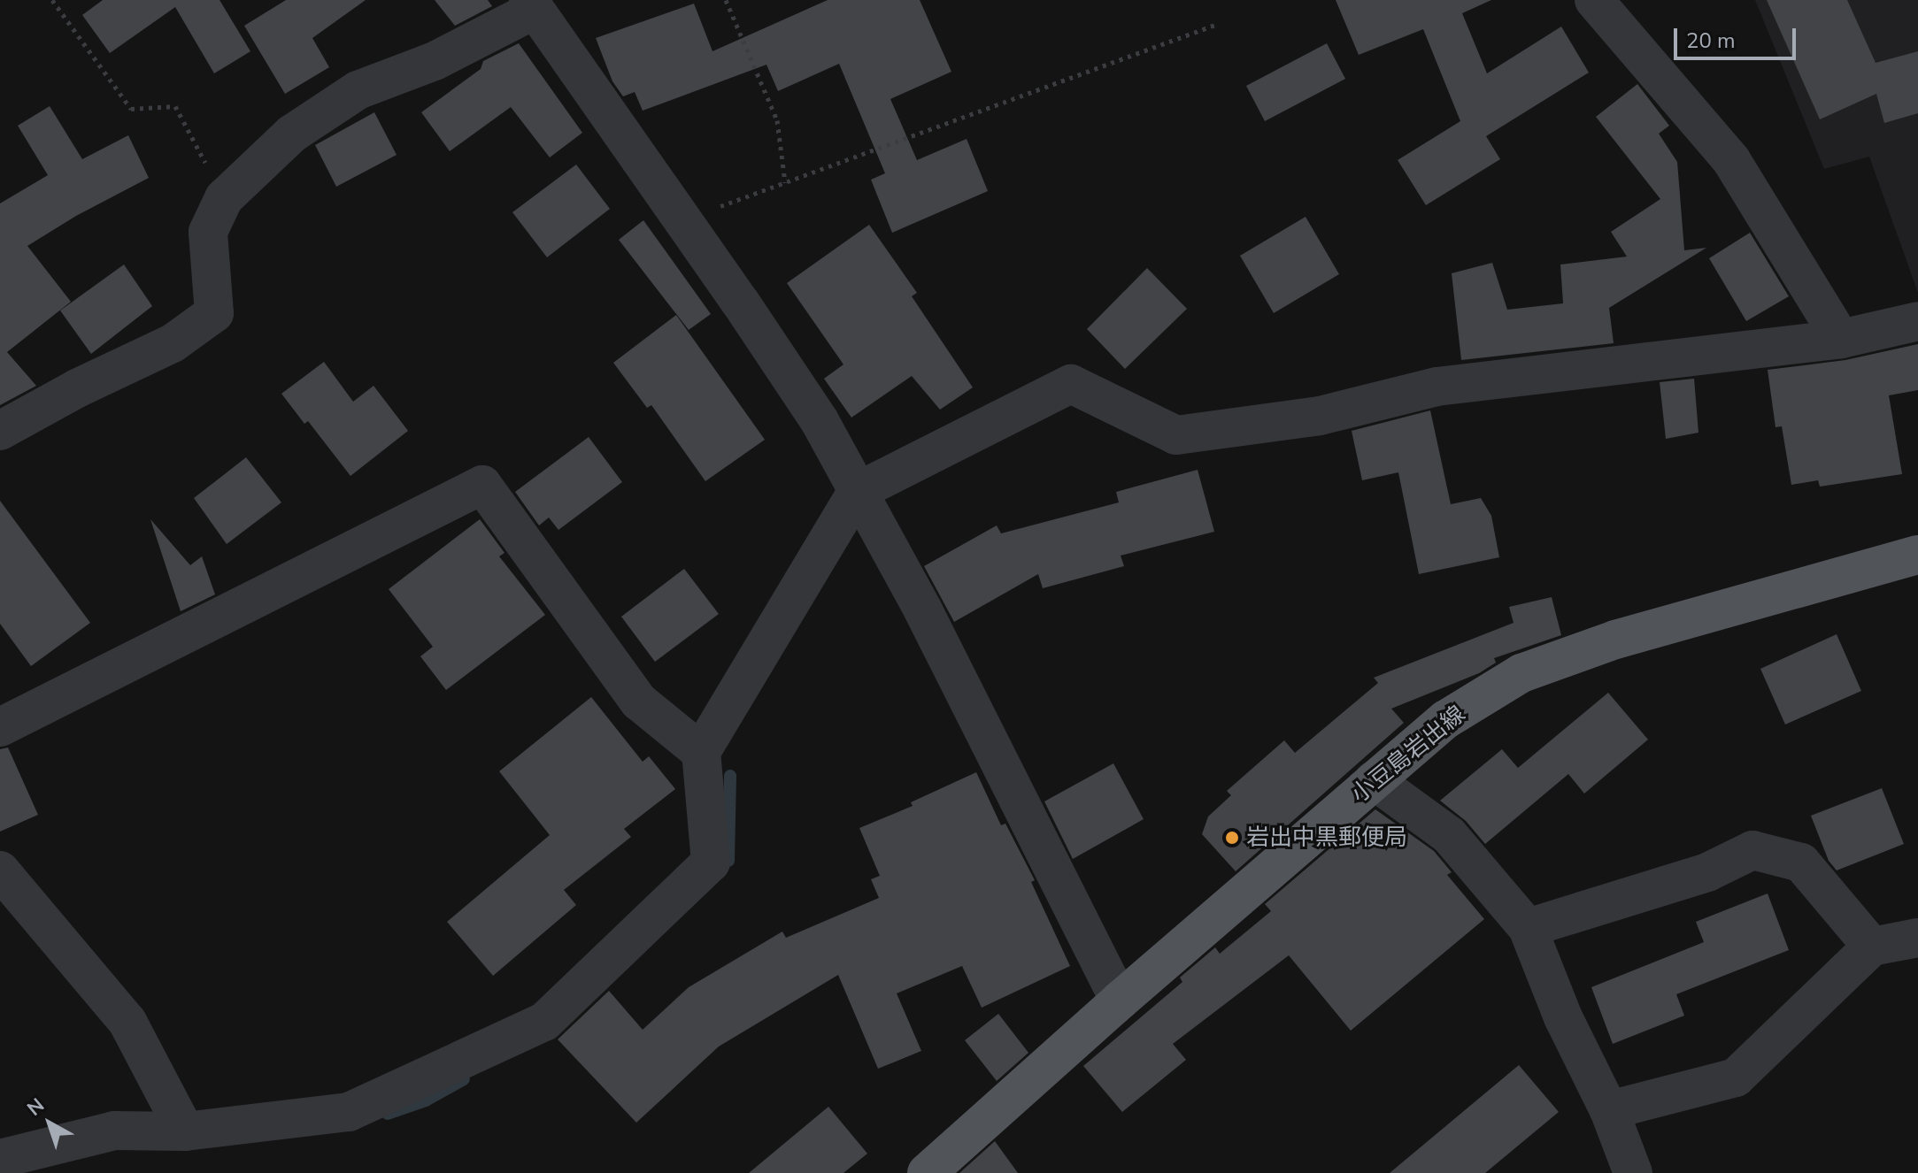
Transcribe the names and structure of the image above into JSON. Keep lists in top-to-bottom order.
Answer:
{
  "streets": {
    "main road": ["小豆島岩出線"]
  },
  "places": ["岩出中黒郵便局"],
  "scale_bar": "20 m",
  "north": "top left"
}
